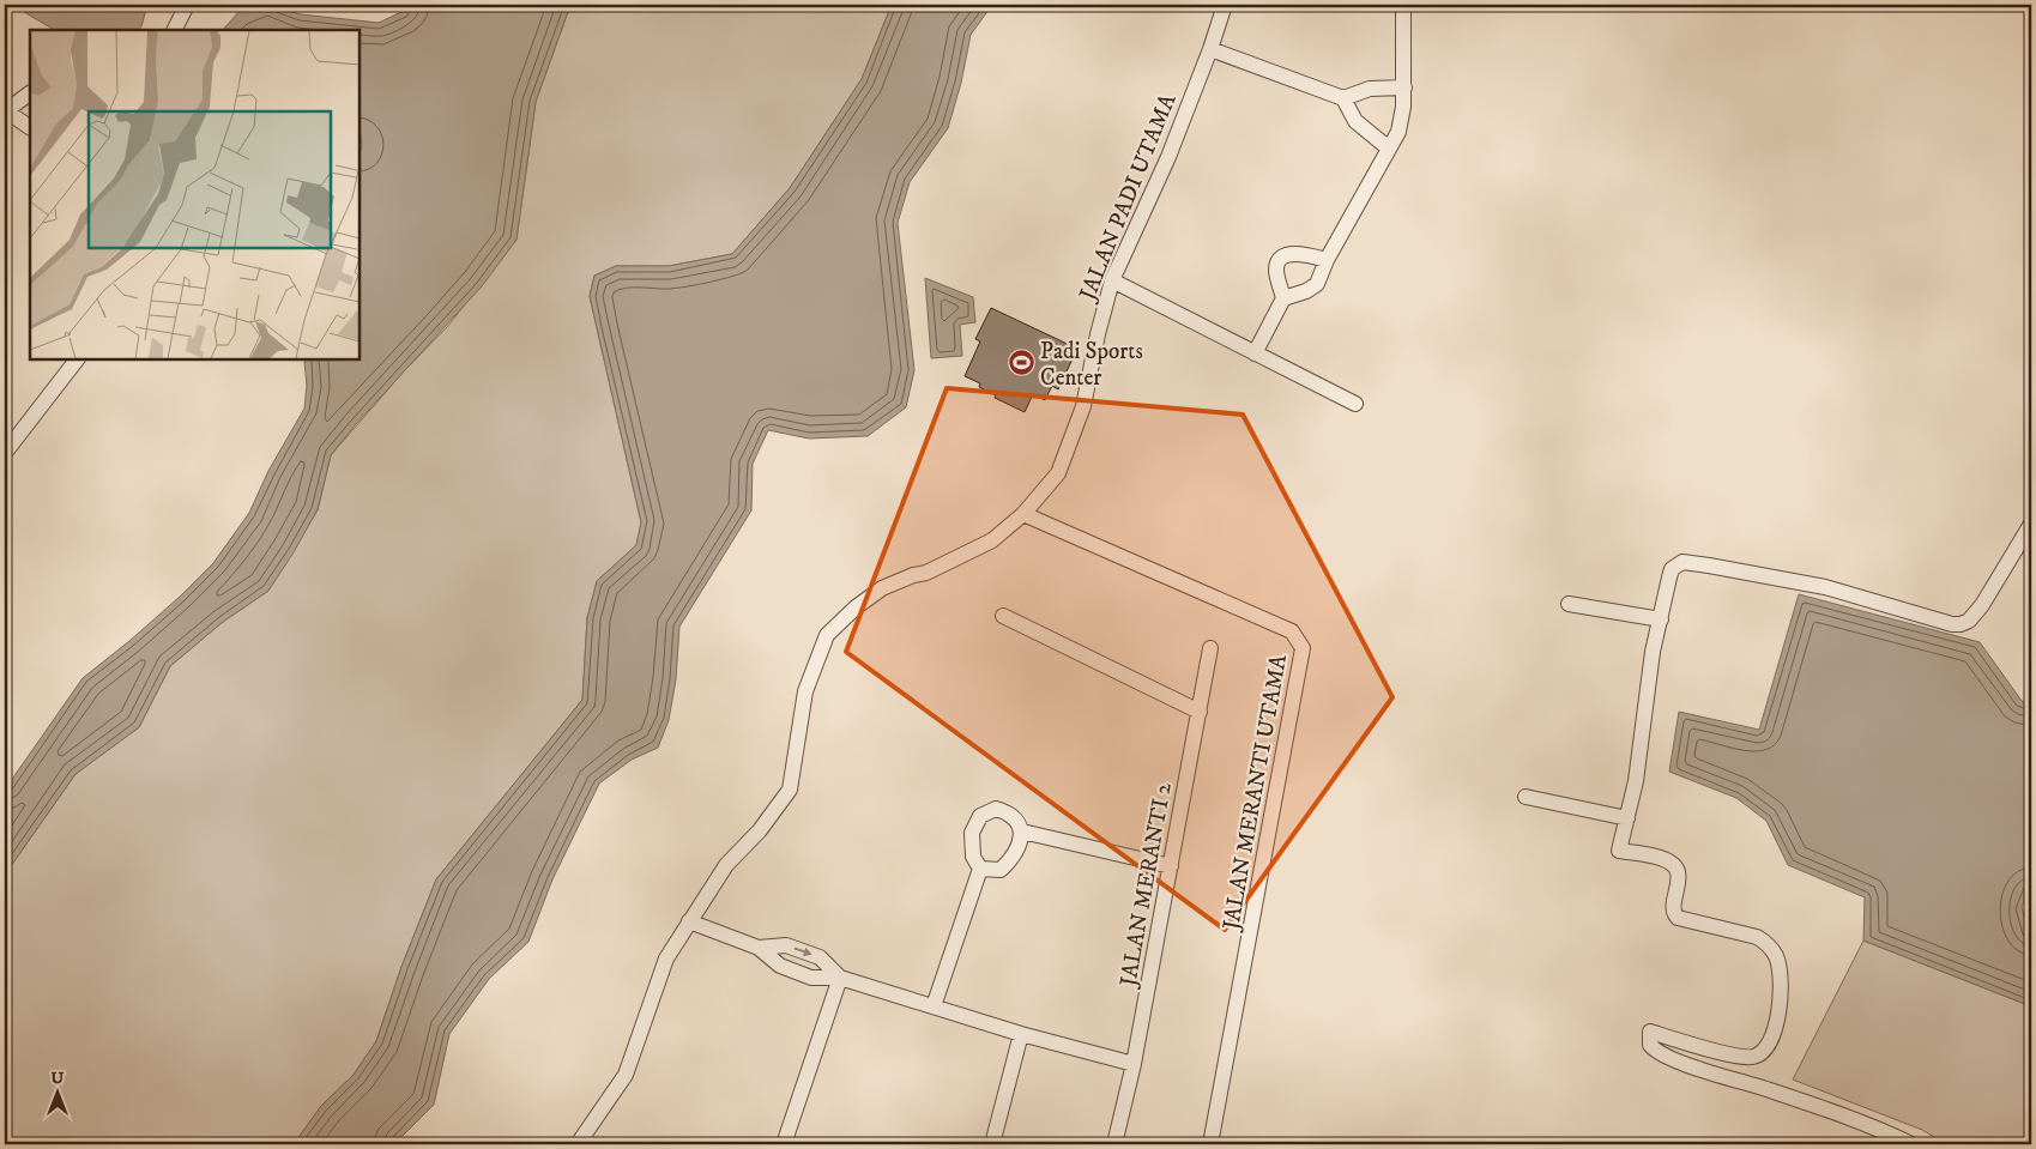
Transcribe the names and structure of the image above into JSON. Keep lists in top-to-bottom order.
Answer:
{
  "streets": {
    "street": ["JALAN PADI UTAMA", "JALAN MERANTI UTAMA", "JALAN MERANTI 2"]
  },
  "crossings": [
    ["JALAN PADI UTAMA", "JALAN MERANTI UTAMA"]
  ],
  "places": {
    "sports": ["Padi Sports Center"]
  },
  "north": "top"
}
